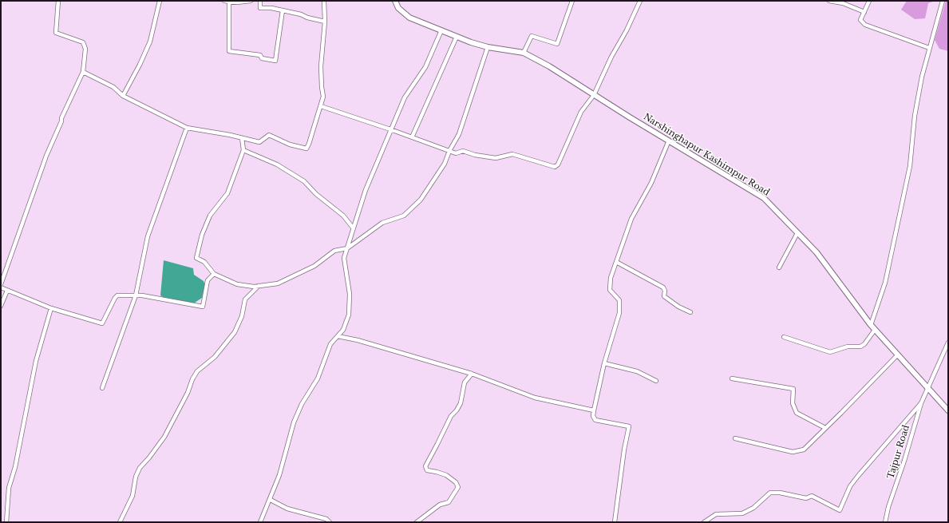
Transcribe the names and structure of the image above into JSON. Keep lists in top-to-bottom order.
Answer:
{
  "streets": {
    "street": ["Narshinghapur Kashimpur Road", "Tajpur Road"]
  },
  "crossings": [
    ["Narshinghapur Kashimpur Road", "Tajpur Road"]
  ]
}
